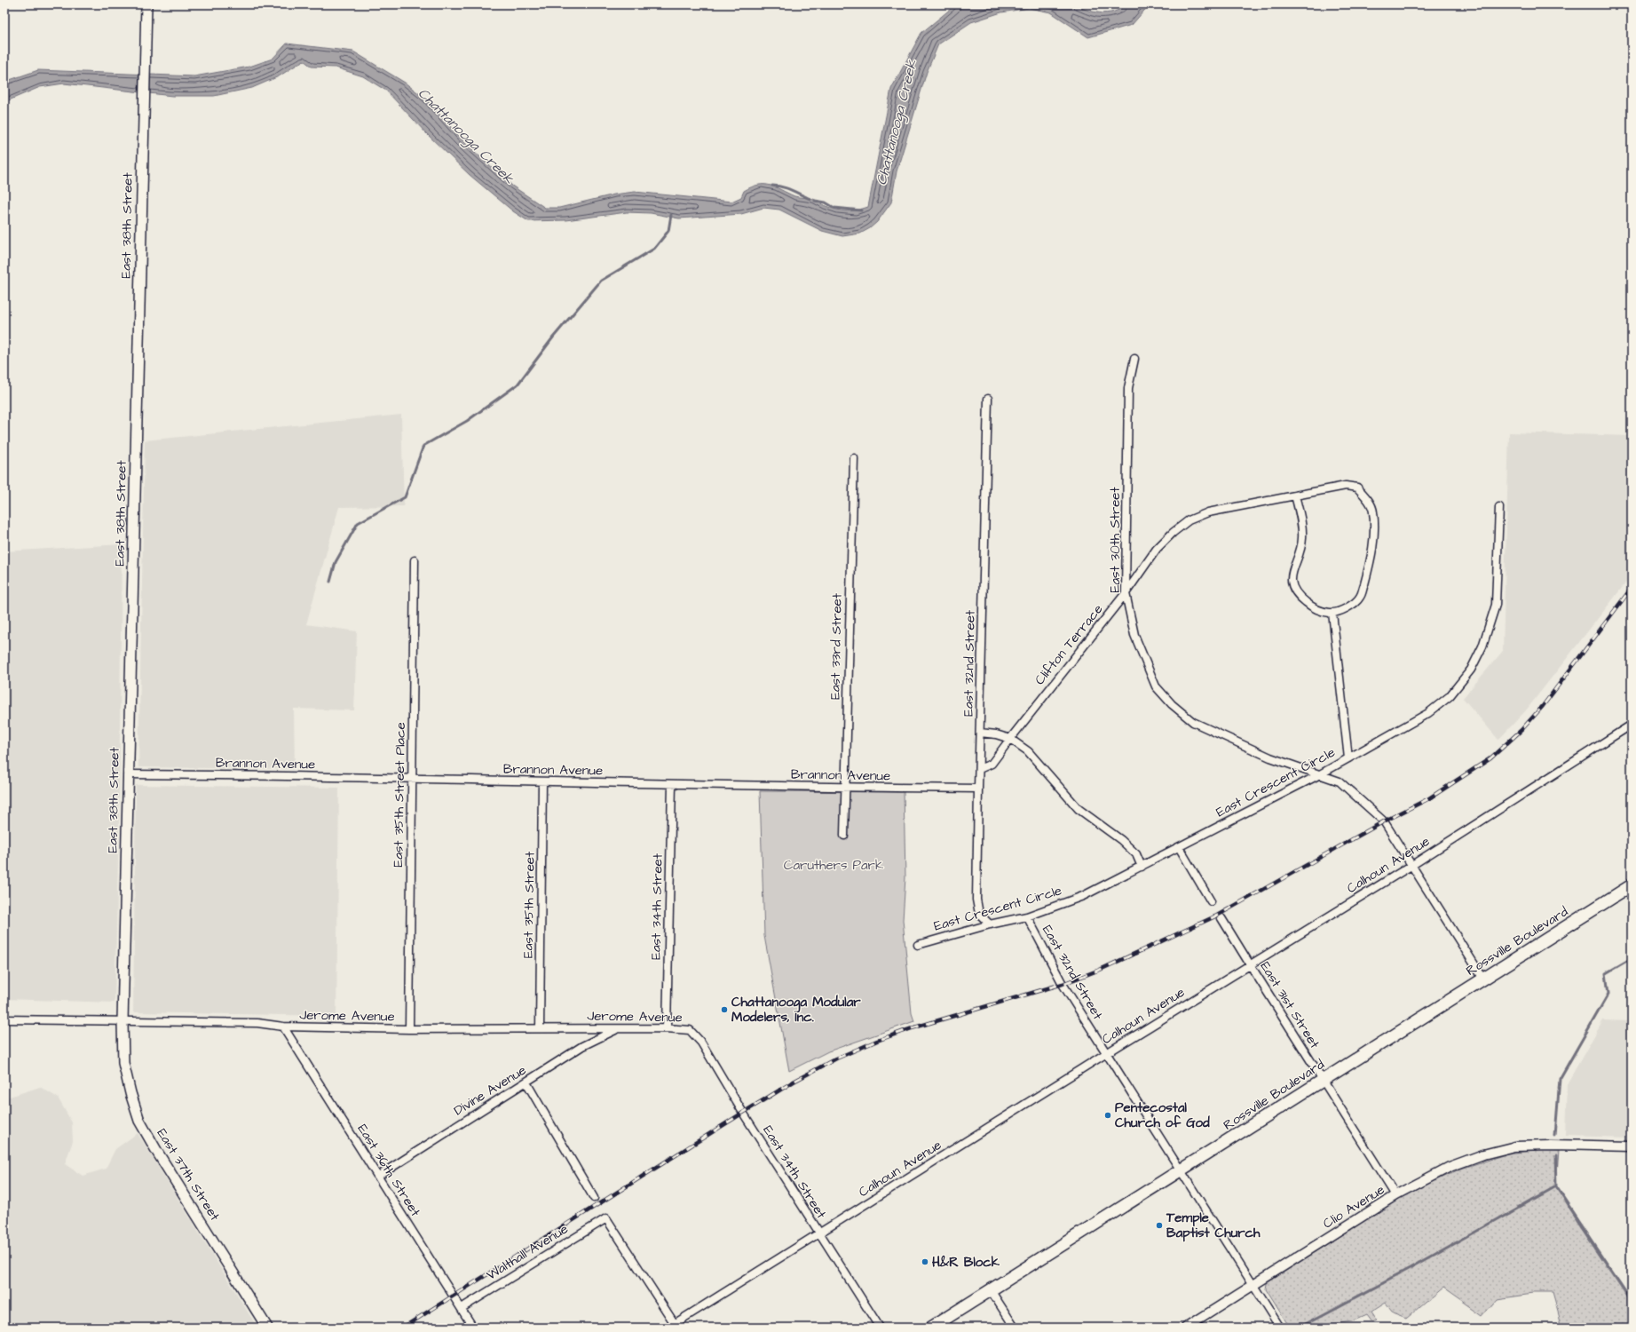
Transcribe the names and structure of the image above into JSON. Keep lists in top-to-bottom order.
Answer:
{
  "streets": {
    "highway": ["Rossville Boulevard"],
    "main road": ["East 38th Street", "East 37th Street"],
    "street": [
      "East 30th Street",
      "Clifton Terrace",
      "East 33rd Street",
      "East 32nd Street",
      "Brannon Avenue",
      "East Crescent Circle",
      "East 35th Street Place",
      "Calhoun Avenue",
      "East 35th Street",
      "East 34th Street",
      "East 31st Street",
      "Jerome Avenue",
      "Divine Avenue",
      "East 36th Street",
      "Clio Avenue",
      "Walthall Avenue"
    ]
  },
  "crossings": [
    ["East 38th Street", "Brannon Avenue"],
    ["East 38th Street", "Jerome Avenue"],
    ["East 38th Street", "East 37th Street"],
    ["East 30th Street", "Clifton Terrace"],
    ["East 30th Street", "East Crescent Circle"],
    ["East 30th Street", "Calhoun Avenue"],
    ["East 30th Street", "Rossville Boulevard"],
    ["Clifton Terrace", "East 32nd Street"],
    ["East 33rd Street", "Brannon Avenue"],
    ["East 32nd Street", "Brannon Avenue"],
    ["East 32nd Street", "East Crescent Circle"],
    ["East 32nd Street", "Calhoun Avenue"],
    ["East 32nd Street", "Rossville Boulevard"],
    ["East 32nd Street", "Clio Avenue"],
    ["Brannon Avenue", "East 35th Street Place"],
    ["Brannon Avenue", "East 35th Street"],
    ["Brannon Avenue", "East 34th Street"],
    ["East 35th Street Place", "Jerome Avenue"],
    ["Calhoun Avenue", "East 34th Street"],
    ["Calhoun Avenue", "East 31st Street"],
    ["Calhoun Avenue", "Walthall Avenue"],
    ["East 35th Street", "Jerome Avenue"],
    ["East 34th Street", "Jerome Avenue"],
    ["Rossville Boulevard", "East 31st Street"],
    ["East 31st Street", "Clio Avenue"],
    ["Jerome Avenue", "Divine Avenue"],
    ["Jerome Avenue", "East 36th Street"],
    ["Jerome Avenue", "East 37th Street"],
    ["Divine Avenue", "East 36th Street"],
    ["East 36th Street", "Walthall Avenue"]
  ],
  "water": ["Chattanooga Creek"],
  "parks": ["Caruthers Park"],
  "places": [
    "Chattanooga Modular Modelers, Inc.",
    "Pentecostal Church of God",
    "Temple Baptist Church",
    "H&R Block"
  ]
}
